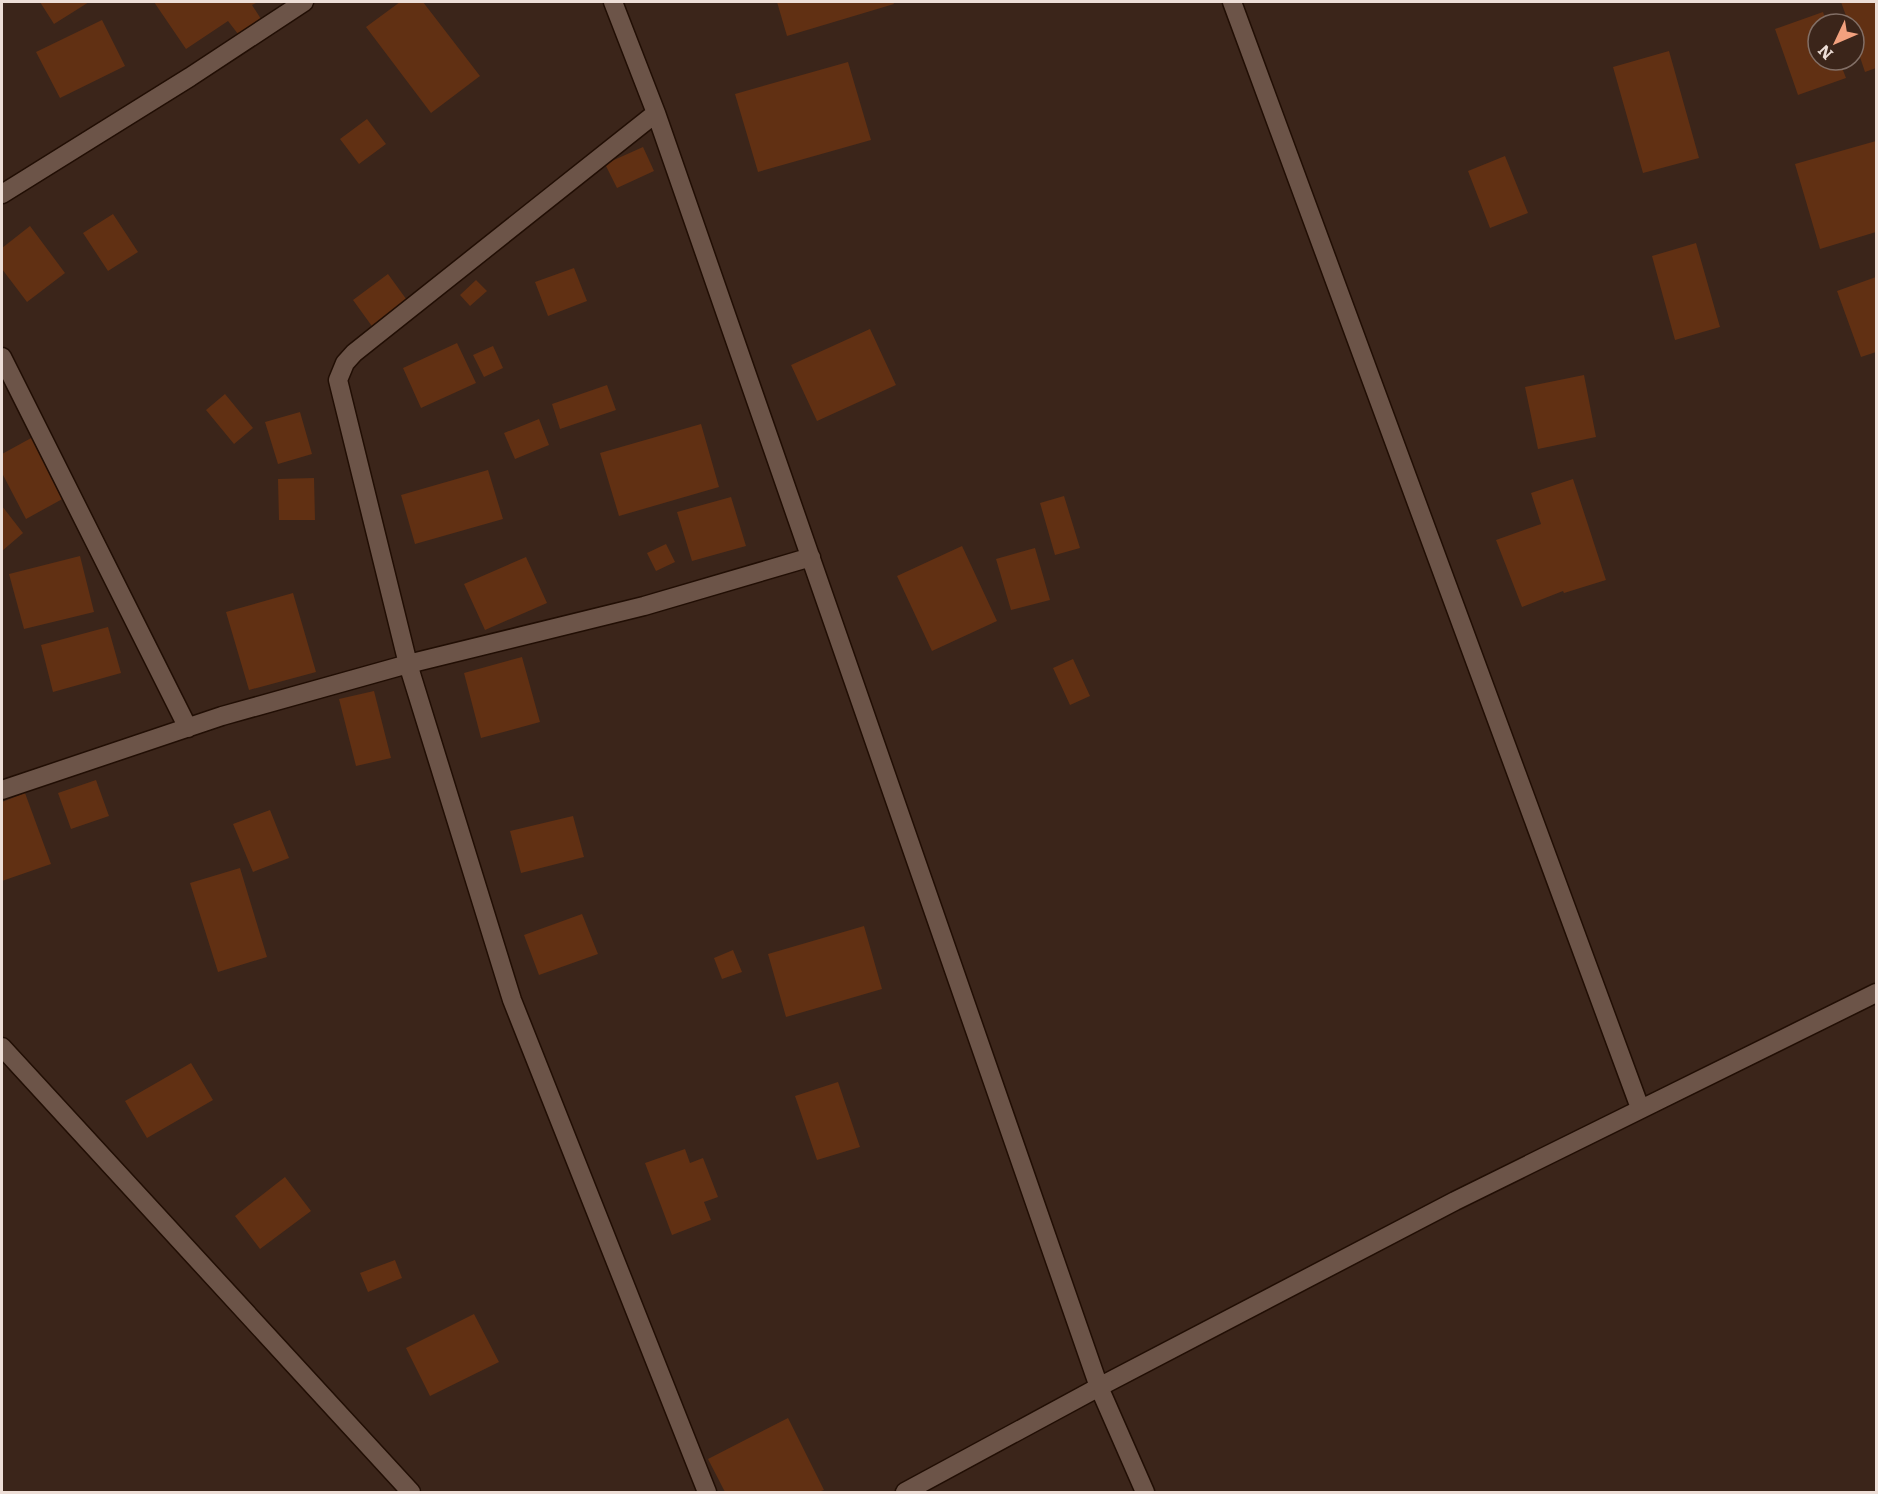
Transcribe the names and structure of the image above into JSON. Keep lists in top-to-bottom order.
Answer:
{
  "north": "bottom left"
}
